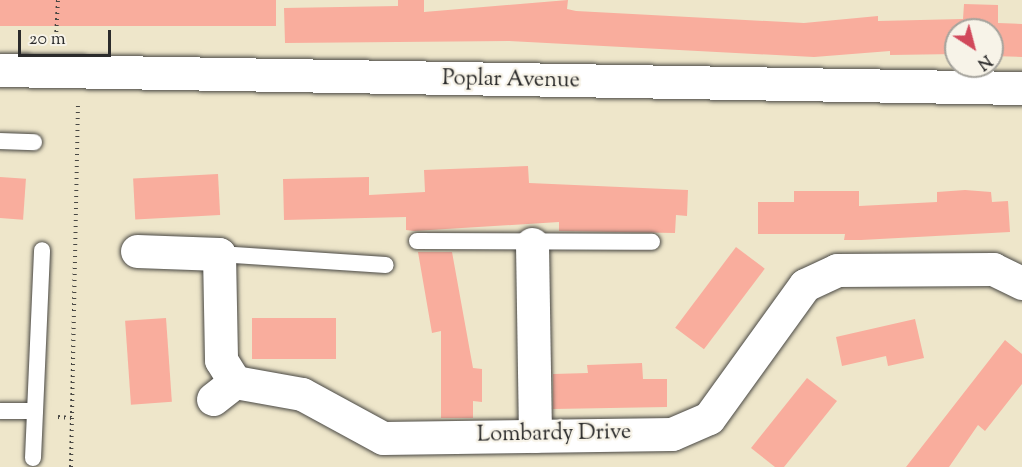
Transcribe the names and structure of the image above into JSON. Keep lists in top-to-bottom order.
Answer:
{
  "streets": {
    "street": ["Poplar Avenue", "Lombardy Drive"]
  },
  "scale_bar": "20 m",
  "north": "bottom right"
}
